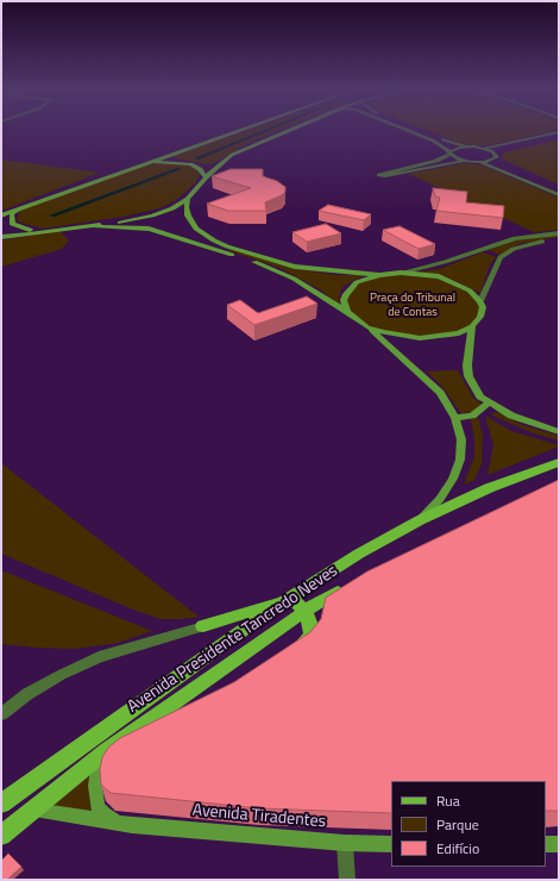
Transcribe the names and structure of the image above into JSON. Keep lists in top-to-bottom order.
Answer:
{
  "streets": {
    "main road": ["Avenida Presidente Tancredo Neves", "Avenida Tiradentes"]
  },
  "crossings": [
    ["Avenida Presidente Tancredo Neves", "Avenida Tiradentes"]
  ],
  "parks": ["Praça do Tribunal de Contas"],
  "legend": ["Rua", "Parque", "Edifício"]
}
